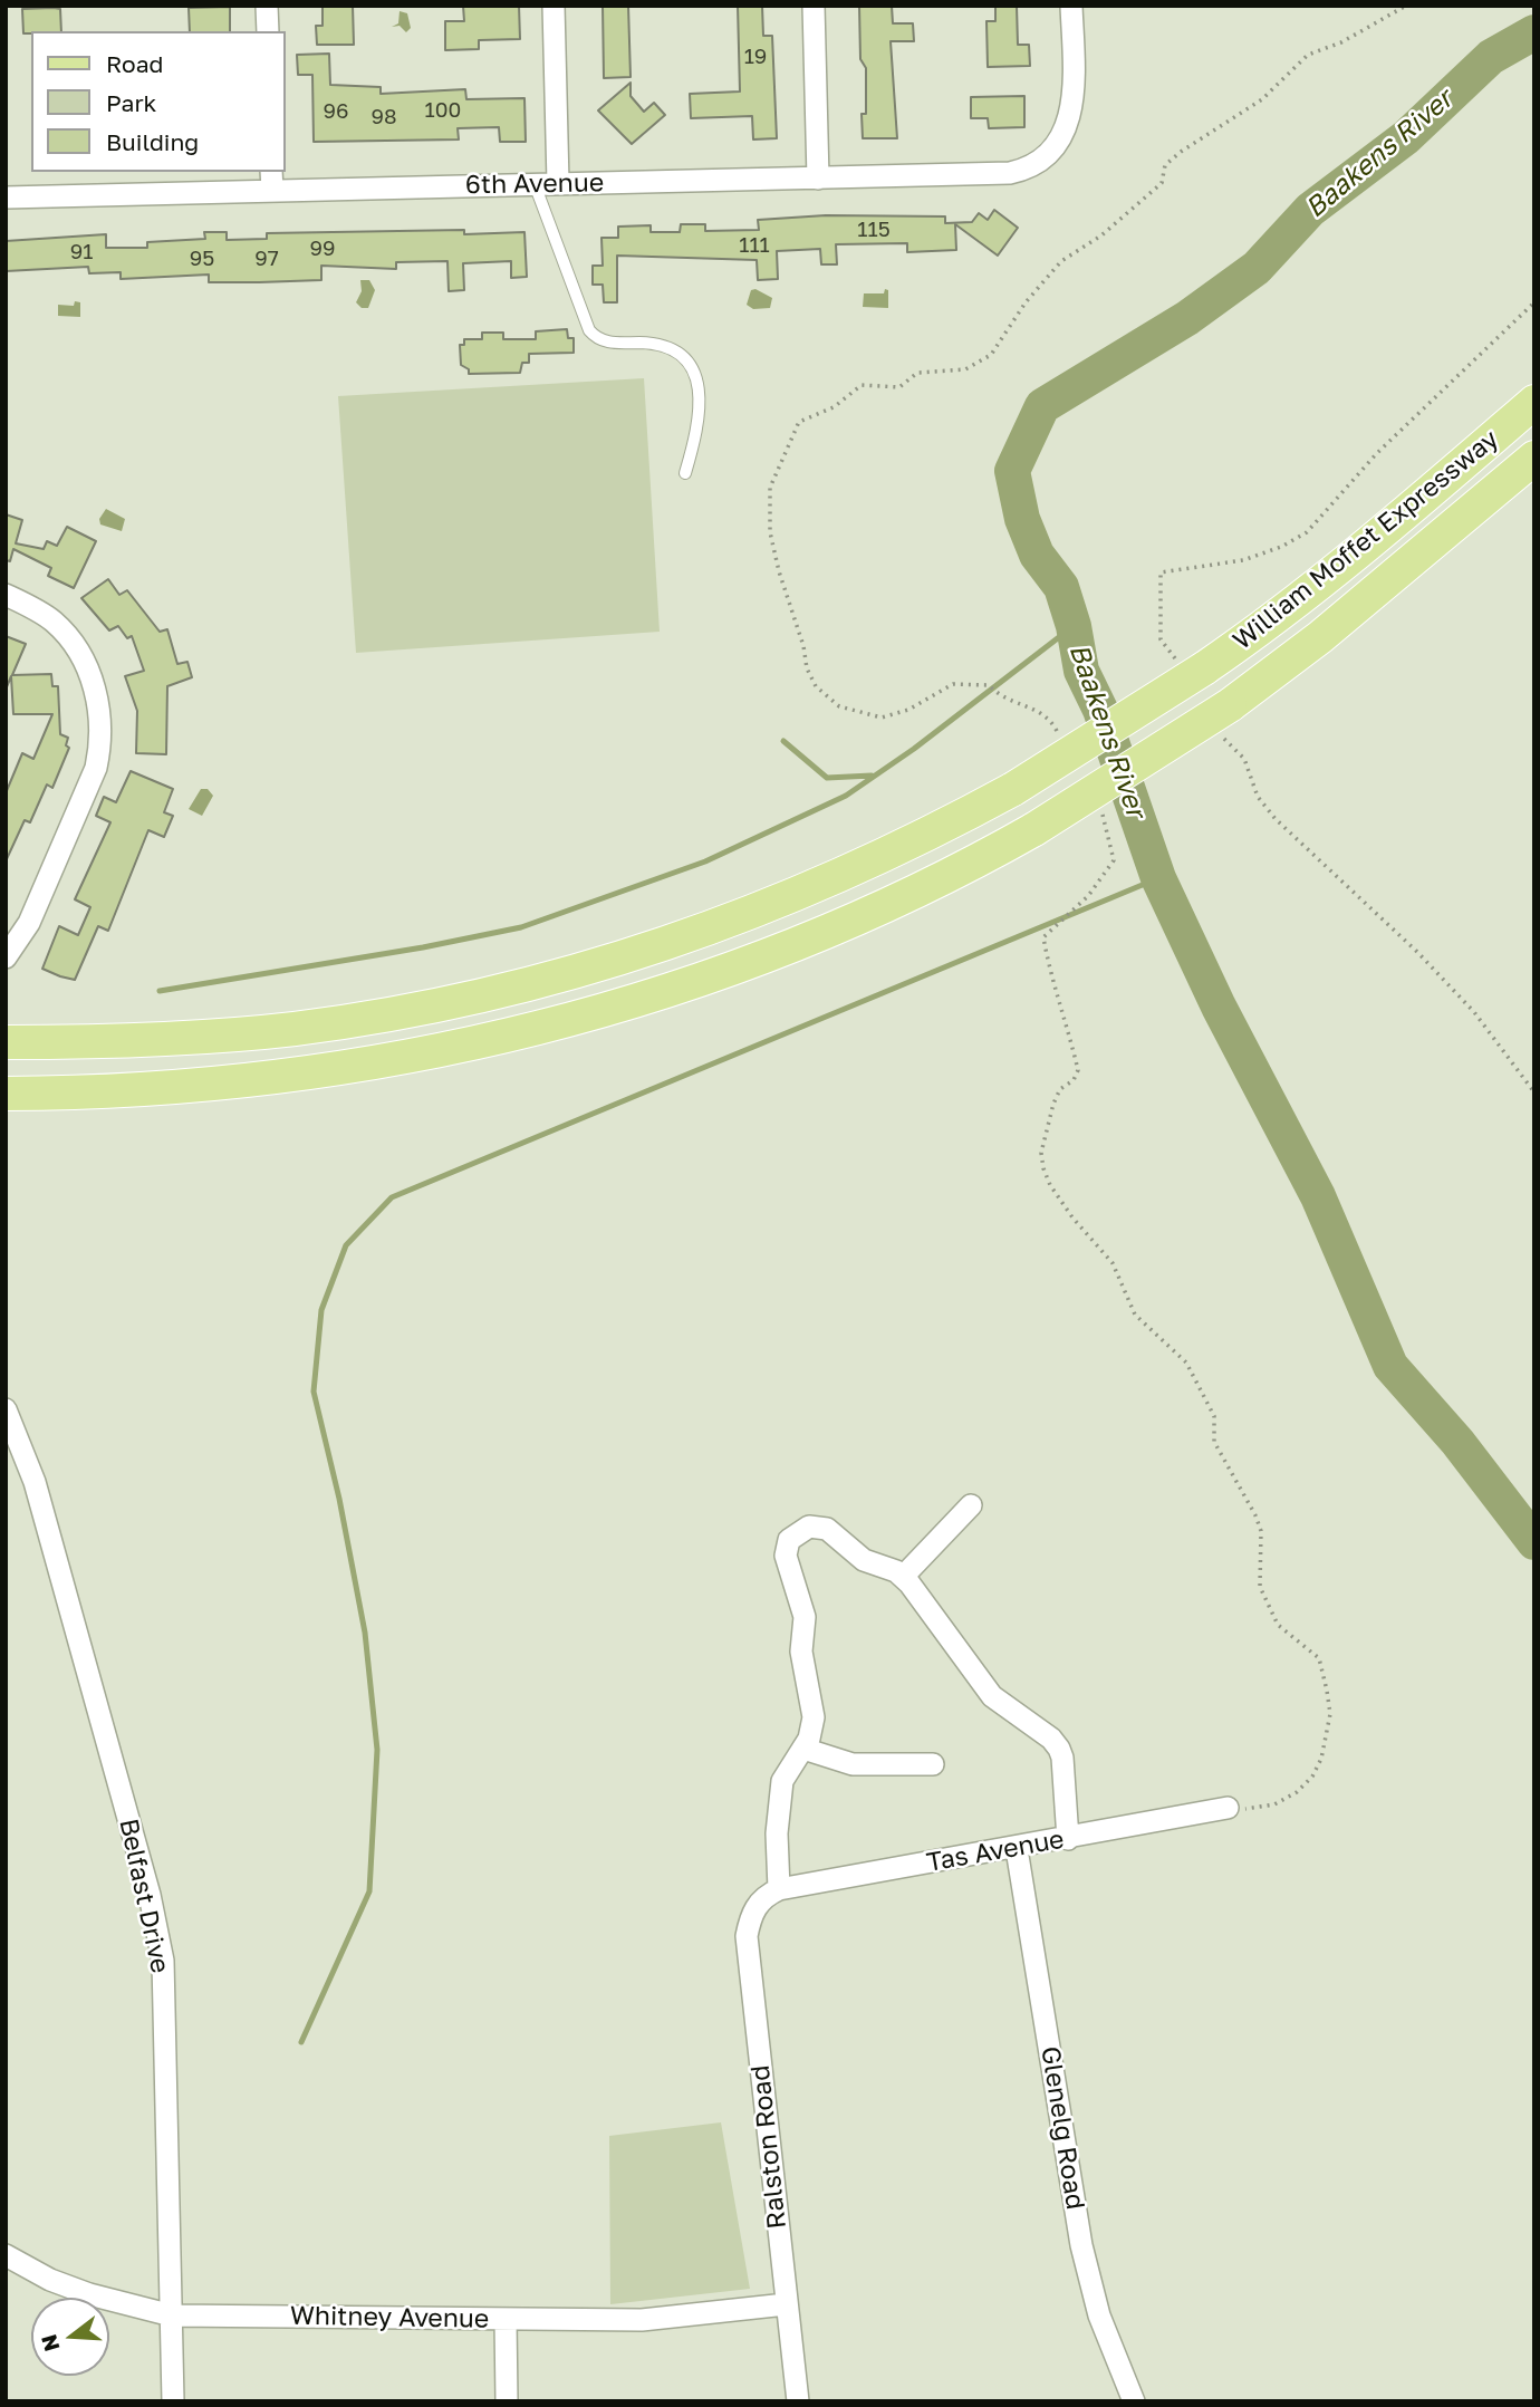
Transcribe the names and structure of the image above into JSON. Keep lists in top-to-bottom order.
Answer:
{
  "streets": {
    "main road": ["William Moffet Expressway"],
    "street": [
      "6th Avenue",
      "Tas Avenue",
      "Belfast Drive",
      "Glenelg Road",
      "Ralston Road",
      "Whitney Avenue"
    ]
  },
  "crossings": [
    ["Tas Avenue", "Glenelg Road"],
    ["Tas Avenue", "Ralston Road"],
    ["Belfast Drive", "Whitney Avenue"],
    ["Ralston Road", "Whitney Avenue"]
  ],
  "water": ["Baakens River"],
  "house_numbers": [
    "19",
    "100",
    "96",
    "98",
    "115",
    "111",
    "99",
    "91",
    "95",
    "97"
  ],
  "legend": ["Road", "Park", "Building"],
  "north": "left"
}
